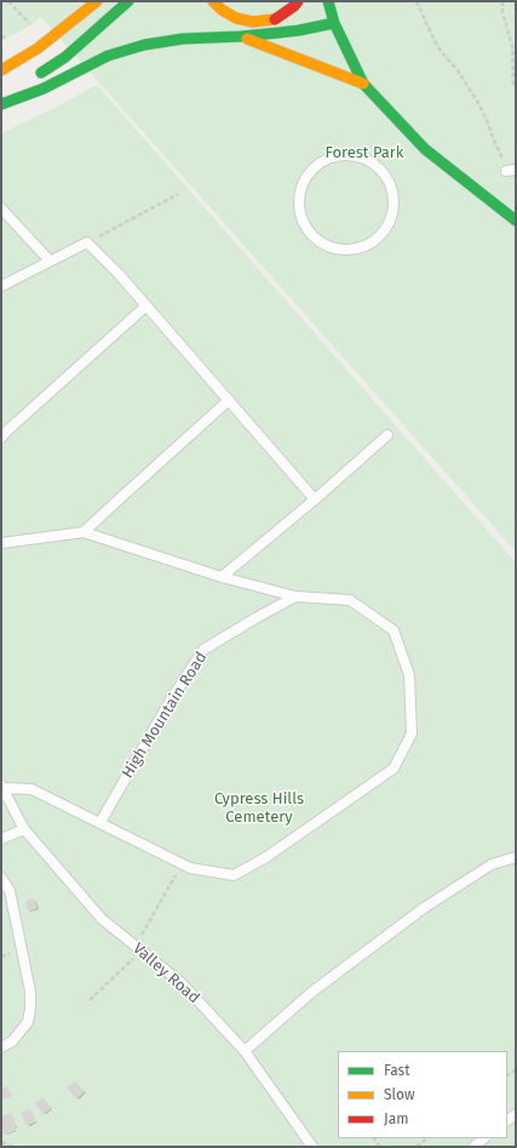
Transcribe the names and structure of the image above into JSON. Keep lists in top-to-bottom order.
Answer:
{
  "streets": {
    "lane": ["High Mountain Road", "Valley Road"]
  },
  "parks": ["Forest Park", "Cypress Hills Cemetery"],
  "legend": ["Fast", "Slow", "Jam"]
}
